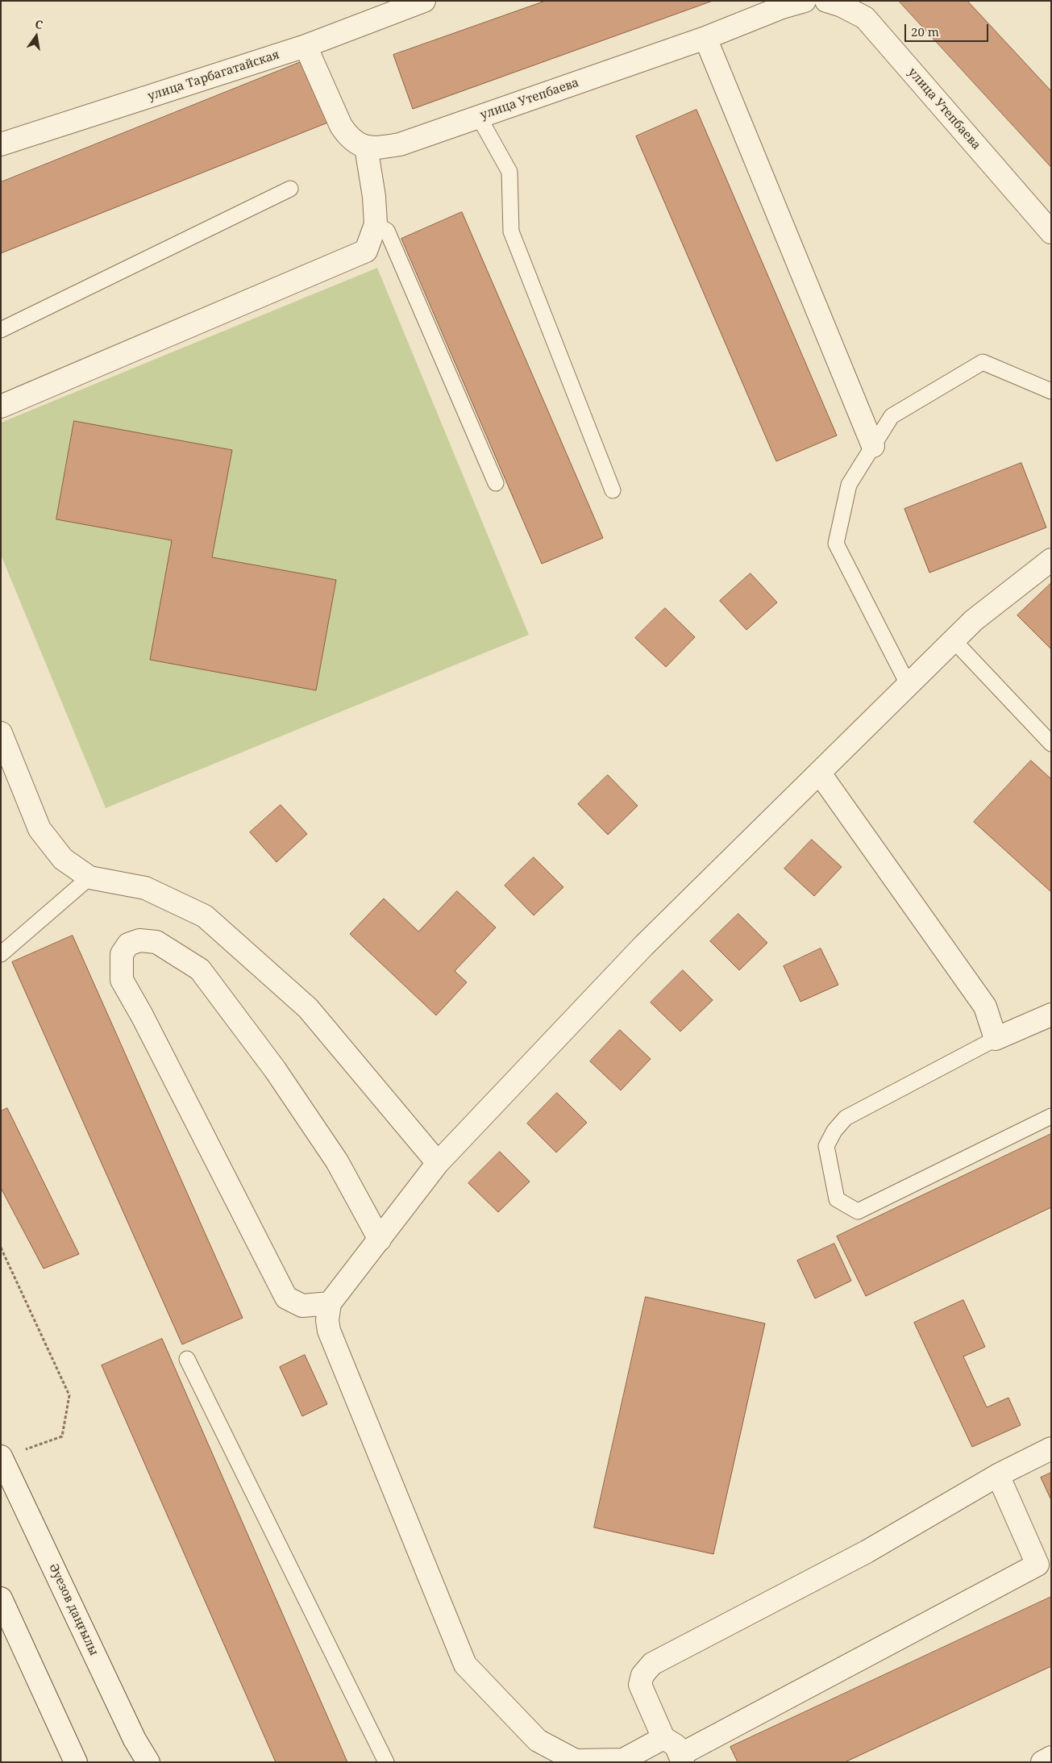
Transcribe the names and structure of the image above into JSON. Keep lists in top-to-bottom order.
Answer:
{
  "streets": {
    "street": ["улица Тарбагатайская", "улица Утепбаева", "Әуезов даңғылы"]
  },
  "scale_bar": "20 m",
  "north": "top"
}
